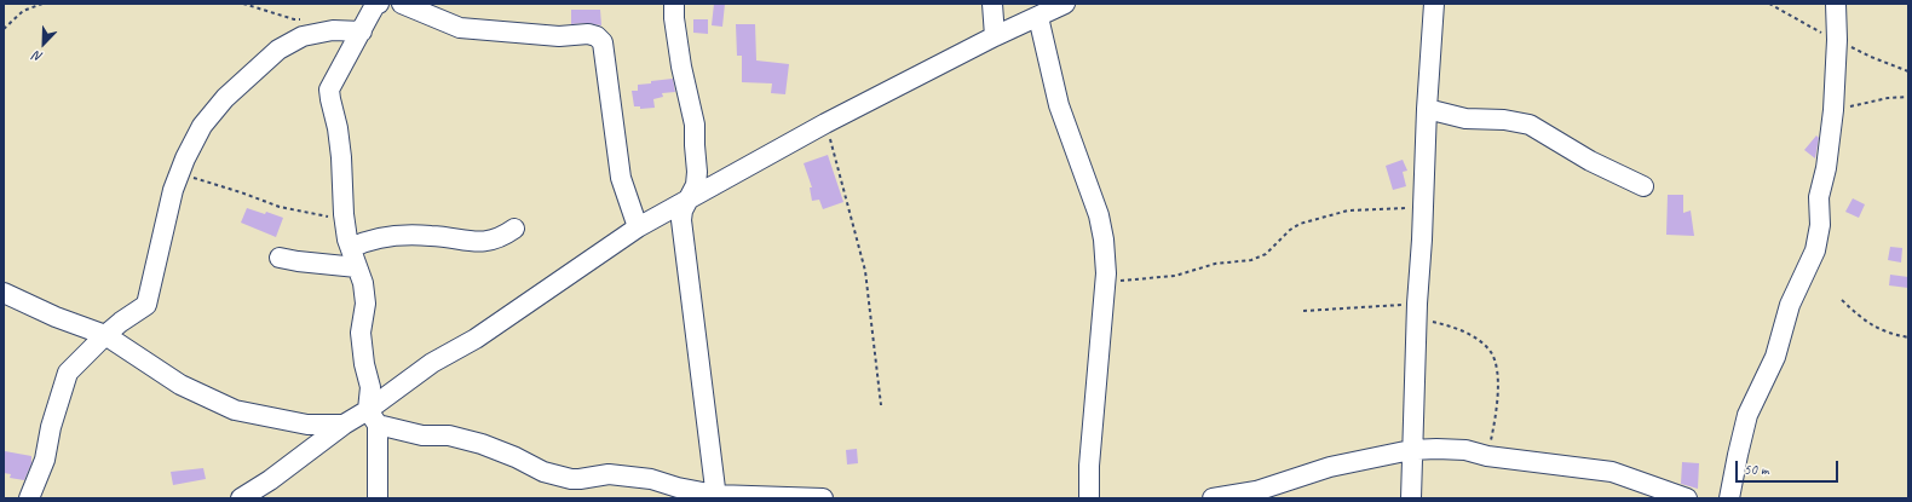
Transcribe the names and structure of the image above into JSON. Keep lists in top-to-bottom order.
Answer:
{
  "scale_bar": "50 m",
  "north": "bottom left"
}
